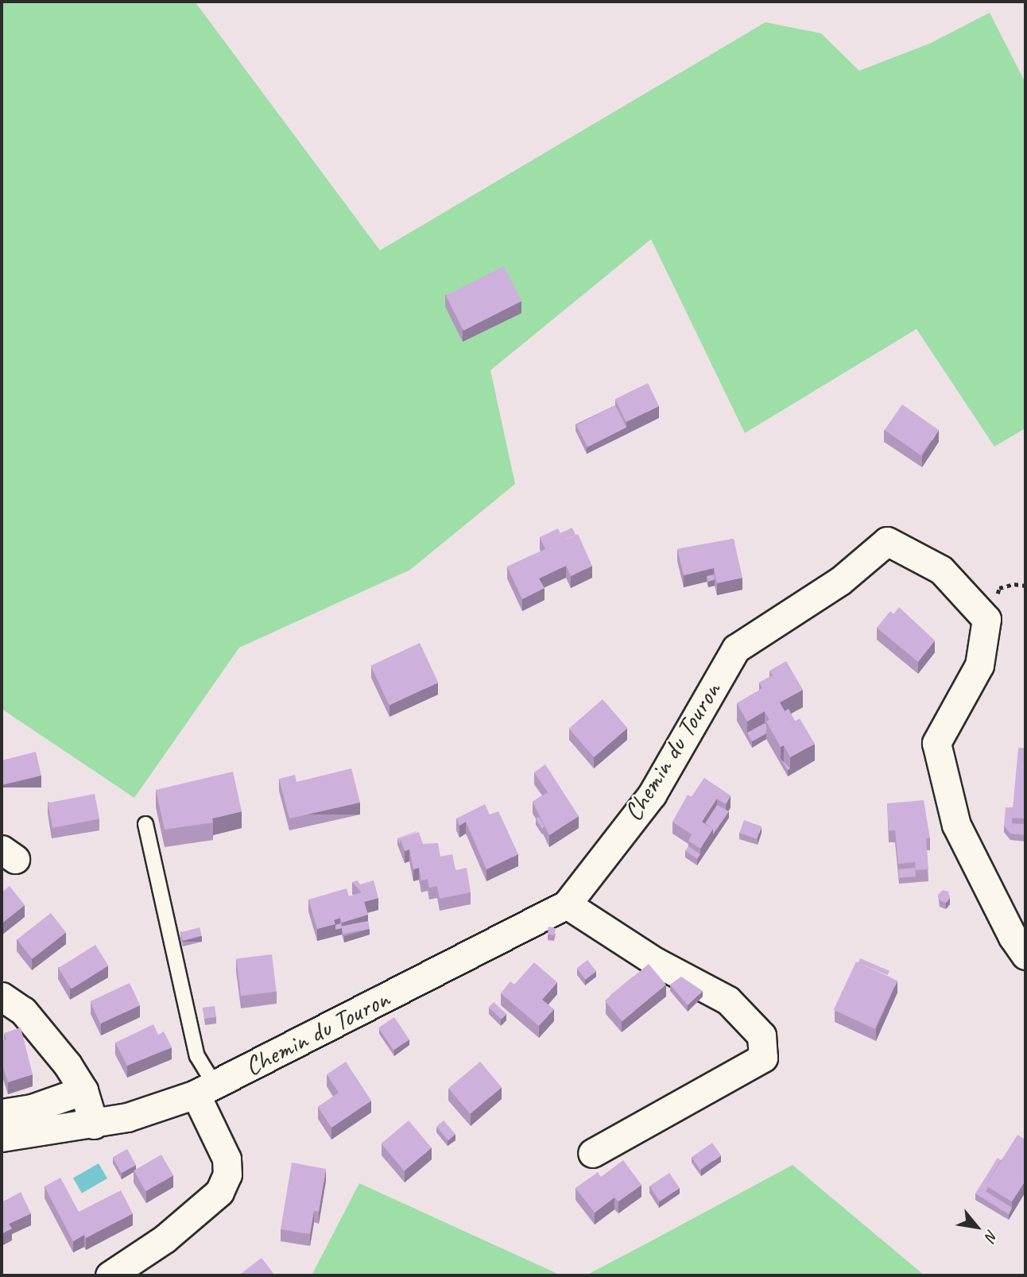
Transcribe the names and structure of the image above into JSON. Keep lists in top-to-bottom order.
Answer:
{
  "streets": {
    "street": ["Chemin du Touron"]
  },
  "north": "bottom right"
}
